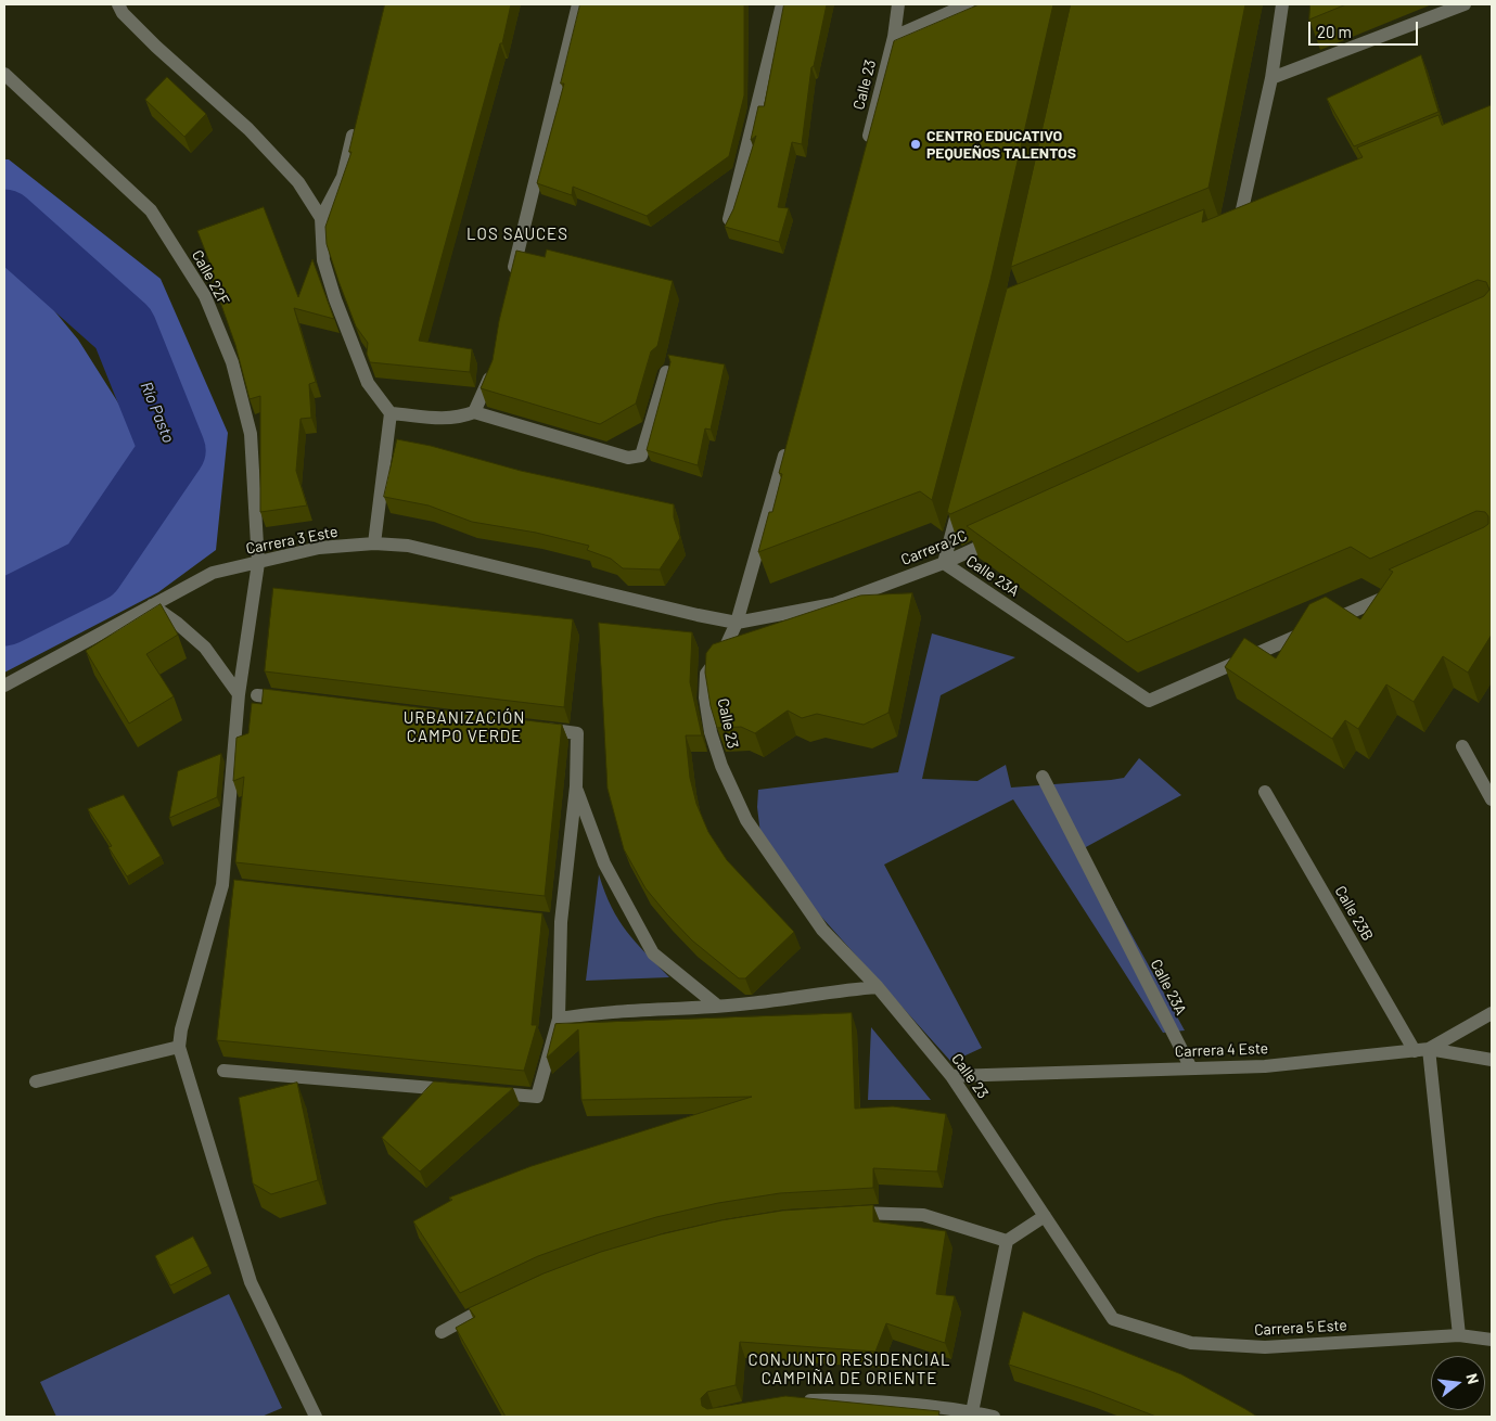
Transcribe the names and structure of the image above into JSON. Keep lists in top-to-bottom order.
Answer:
{
  "streets": {
    "street": [
      "Calle 23",
      "Calle 22F",
      "Carrera 3 Este",
      "Carrera 2C",
      "Calle 23A",
      "Calle 23B",
      "Carrera 4 Este",
      "Carrera 5 Este"
    ]
  },
  "crossings": [
    ["Calle 23", "Carrera 3 Este"],
    ["Calle 23", "Carrera 2C"],
    ["Calle 23", "Carrera 4 Este"],
    ["Calle 23", "Carrera 5 Este"],
    ["Calle 22F", "Carrera 3 Este"],
    ["Carrera 3 Este", "Carrera 2C"],
    ["Carrera 2C", "Calle 23A"],
    ["Calle 23A", "Carrera 4 Este"],
    ["Calle 23B", "Carrera 4 Este"]
  ],
  "districts": ["LOS SAUCES", "URBANIZACIÓN CAMPO VERDE", "CONJUNTO RESIDENCIAL CAMPIÑA DE ORIENTE"],
  "water": ["Río Pasto"],
  "places": ["CENTRO EDUCATIVO PEQUEÑOS TALENTOS"],
  "scale_bar": "20 m",
  "north": "right"
}
